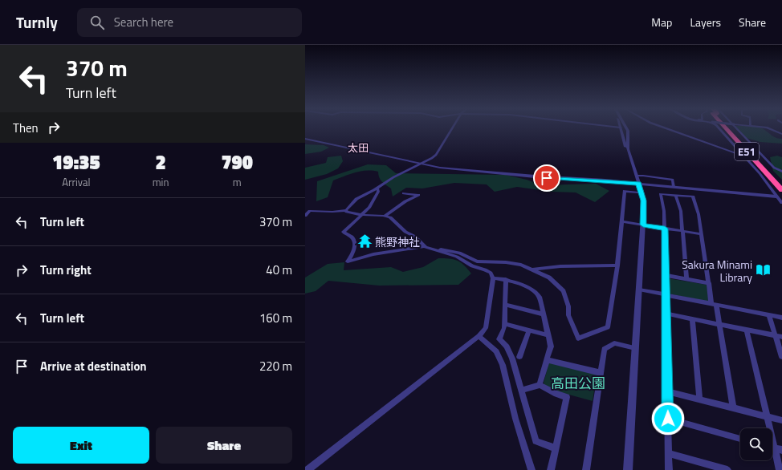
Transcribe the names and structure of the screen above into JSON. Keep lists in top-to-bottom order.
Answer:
{
  "streets": {
    "highway": ["E51"]
  },
  "districts": ["太田"],
  "parks": ["高田公園"],
  "places": {
    "temple": ["熊野神社"],
    "library": ["Sakura Minami Library"]
  },
  "page": {
    "header": "Turnly",
    "search": "Search here",
    "nav": ["Map", "Layers", "Share"],
    "turn": ["370 m", "Turn left"],
    "then": "Then",
    "eta": [
      "19:35",
      "Arrival",
      "2",
      "min",
      "790",
      "m"
    ],
    "list": [
      {
        "name": "Turn left",
        "value": "370 m"
      },
      {
        "name": "Turn right",
        "value": "40 m"
      },
      {
        "name": "Turn left",
        "value": "160 m"
      },
      {
        "name": "Arrive at destination",
        "value": "220 m"
      }
    ],
    "buttons": ["Exit", "Share"]
  }
}
